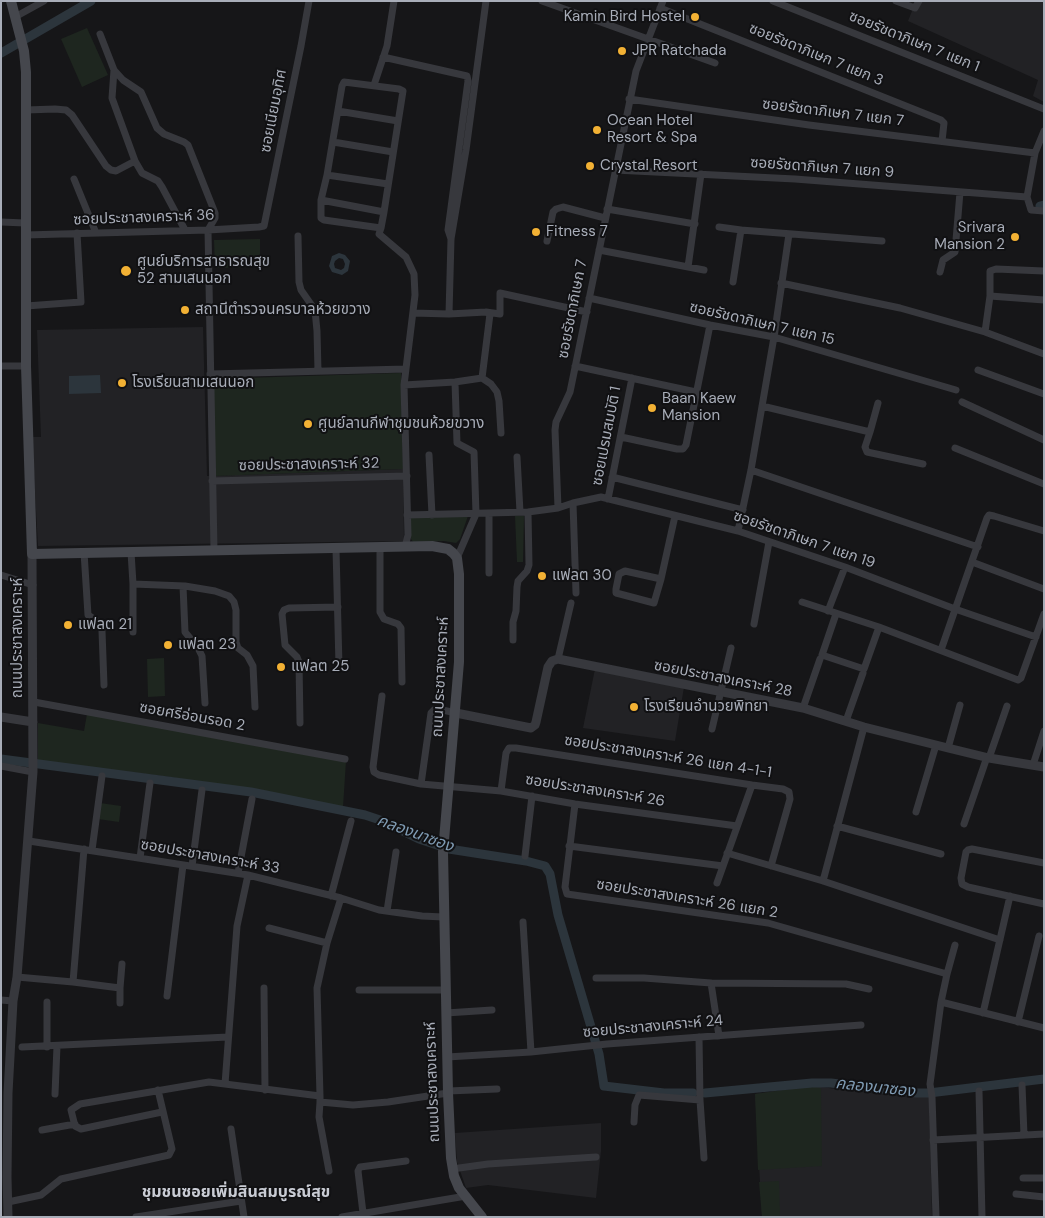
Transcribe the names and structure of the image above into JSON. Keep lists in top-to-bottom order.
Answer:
{
  "streets": {
    "main road": ["ถนนประชาสงเคราะห์"],
    "street": [
      "ซอยรัชดาภิเษก 7 แยก 1",
      "ซอยรัชดาภิเษก 7 แยก 3",
      "ซอยเนียมอุทิศ",
      "ซอยรัชดาภิเษก 7 แยก 7",
      "ซอยรัชดาภิเษก 7 แยก 9",
      "ซอยประชาสงเคราะห์ 36",
      "ซอยรัชดาภิเษก 7",
      "ซอยรัชดาภิเษก 7 แยก 15",
      "ซอยเปรมสมบัติ 1",
      "ซอยประชาสงเคราะห์ 32",
      "ซอยรัชดาภิเษก 7 แยก 19",
      "ซอยประชาสงเคราะห์ 28",
      "ซอยศรีอ่อนรอด 2",
      "ซอยประชาสงเคราะห์ 26 แยก 4-1-1",
      "ซอยประชาสงเคราะห์ 26",
      "ซอยประชาสงเคราะห์ 33",
      "ซอยประชาสงเคราะห์ 26 แยก 2",
      "ซอยประชาสงเคราะห์ 24"
    ]
  },
  "crossings": [
    ["ซอยรัชดาภิเษก 7 แยก 3", "ซอยรัชดาภิเษก 7 แยก 7"],
    ["ซอยรัชดาภิเษก 7 แยก 3", "ซอยรัชดาภิเษก 7"],
    ["ซอยเนียมอุทิศ", "ซอยประชาสงเคราะห์ 36"],
    ["ซอยรัชดาภิเษก 7 แยก 7", "ซอยรัชดาภิเษก 7"],
    ["ซอยรัชดาภิเษก 7 แยก 9", "ซอยรัชดาภิเษก 7"],
    ["ซอยประชาสงเคราะห์ 36", "ถนนประชาสงเคราะห์"],
    ["ซอยรัชดาภิเษก 7", "ซอยรัชดาภิเษก 7 แยก 15"],
    ["ซอยรัชดาภิเษก 7", "ซอยรัชดาภิเษก 7 แยก 19"],
    ["ซอยเปรมสมบัติ 1", "ซอยรัชดาภิเษก 7 แยก 19"],
    ["ถนนประชาสงเคราะห์", "ซอยศรีอ่อนรอด 2"],
    ["ถนนประชาสงเคราะห์", "ซอยประชาสงเคราะห์ 26"],
    ["ถนนประชาสงเคราะห์", "ซอยประชาสงเคราะห์ 33"],
    ["ถนนประชาสงเคราะห์", "ซอยประชาสงเคราะห์ 24"],
    ["ซอยประชาสงเคราะห์ 26 แยก 4-1-1", "ซอยประชาสงเคราะห์ 26"],
    ["ซอยประชาสงเคราะห์ 26", "ซอยประชาสงเคราะห์ 26 แยก 2"]
  ],
  "districts": ["ชุมชนซอยเพิ่มสินสมบูรณ์สุข"],
  "water": ["คลองนาซอง"],
  "places": [
    "Kamin Bird Hostel",
    "JPR Ratchada",
    "Ocean Hotel Resort & Spa",
    "Crystal Resort",
    "Fitness 7",
    "Srivara Mansion 2",
    "ศูนย์บริการสาธารณสุข 52 สามเสนนอก",
    "สถานีตำรวจนครบาลห้วยขวาง",
    "โรงเรียนสามเสนนอก",
    "Baan Kaew Mansion",
    "ศูนย์ลานกีฬาชุมชนห้วยขวาง",
    "แฟลต 30",
    "แฟลต 21",
    "แฟลต 23",
    "แฟลต 25",
    "โรงเรียนอำนวยพิทยา"
  ]
}
